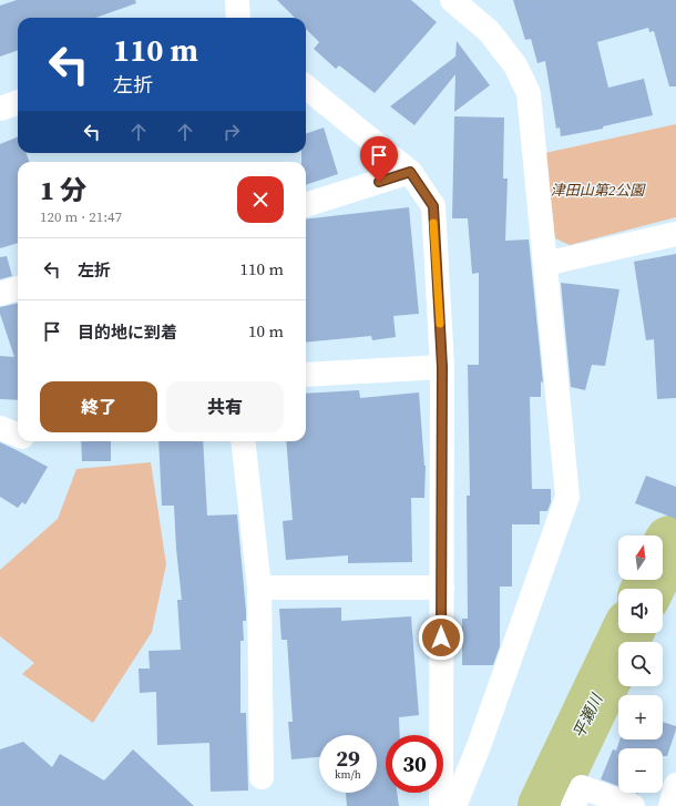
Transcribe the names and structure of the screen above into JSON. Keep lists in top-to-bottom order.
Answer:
{
  "water": ["平瀬川"],
  "parks": ["津田山第2公園"],
  "north": "top",
  "page": {
    "turn": ["110 m", "左折"],
    "heading": ["1 分", "120 m · 21:47"],
    "list": [
      {
        "name": "左折",
        "value": "110 m"
      },
      {
        "name": "目的地に到着",
        "value": "10 m"
      }
    ],
    "buttons": ["終了", "共有"],
    "map_buttons": ["+", "−"],
    "speed": "29 km/h",
    "limit": "30"
  }
}
